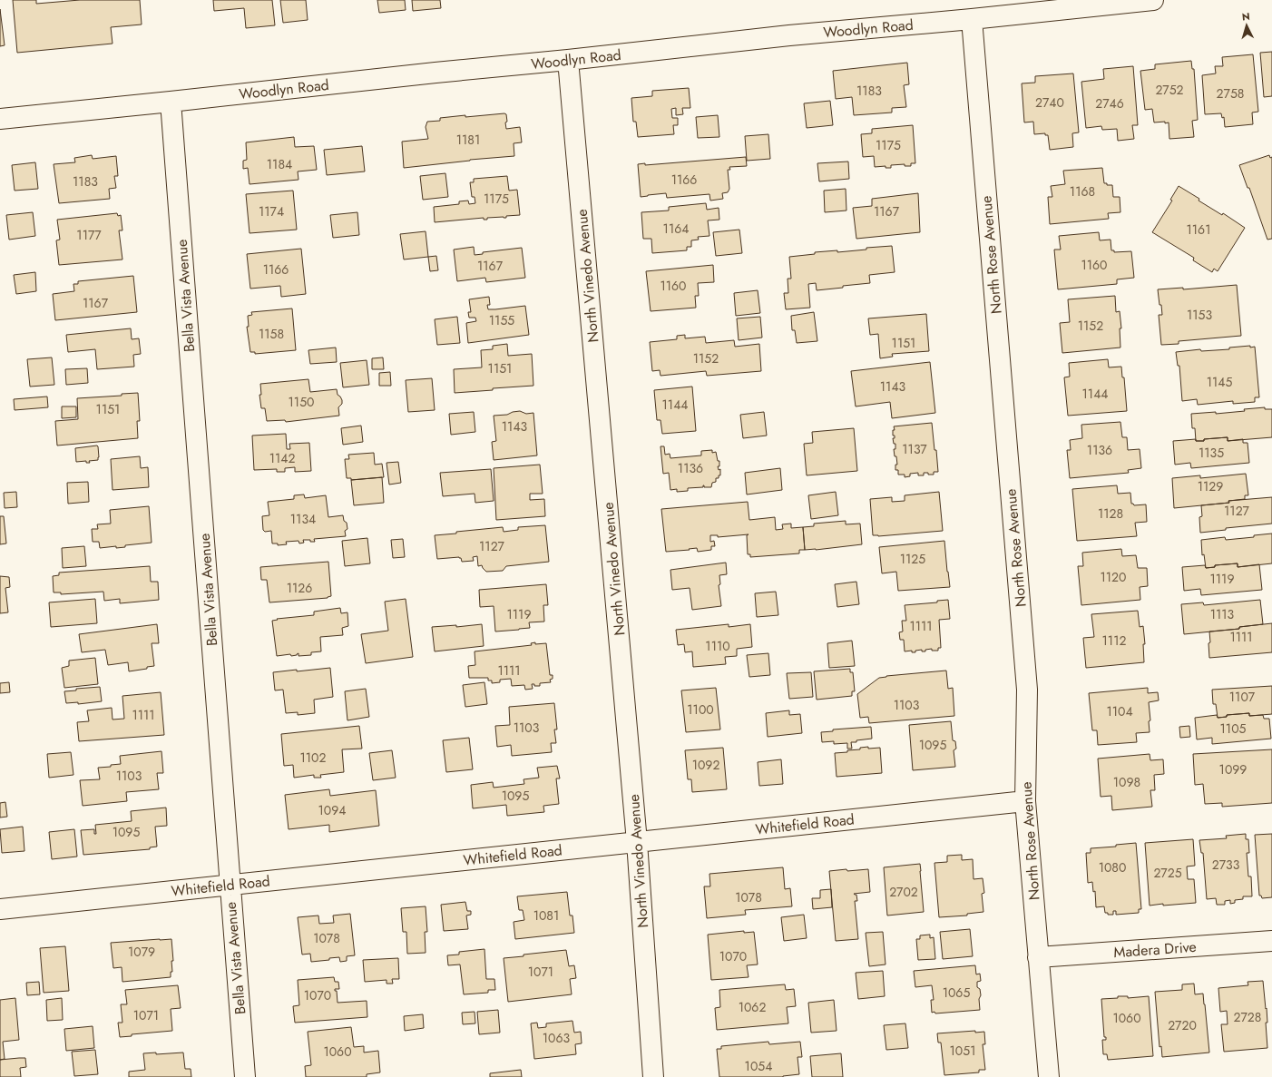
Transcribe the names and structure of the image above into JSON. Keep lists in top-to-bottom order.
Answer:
{
  "streets": {
    "street": [
      "Woodlyn Road",
      "North Rose Avenue",
      "North Vinedo Avenue",
      "Bella Vista Avenue",
      "Whitefield Road",
      "Madera Drive"
    ]
  },
  "crossings": [
    ["Woodlyn Road", "North Rose Avenue"],
    ["Woodlyn Road", "North Vinedo Avenue"],
    ["Woodlyn Road", "Bella Vista Avenue"],
    ["North Rose Avenue", "Whitefield Road"],
    ["North Rose Avenue", "Madera Drive"],
    ["North Vinedo Avenue", "Whitefield Road"],
    ["Bella Vista Avenue", "Whitefield Road"]
  ],
  "house_numbers": [
    "2752",
    "1183",
    "2758",
    "2740",
    "2746",
    "1181",
    "1175",
    "1184",
    "1166",
    "1183",
    "1168",
    "1175",
    "1174",
    "1167",
    "1164",
    "1161",
    "1177",
    "1160",
    "1167",
    "1166",
    "1160",
    "1167",
    "1153",
    "1155",
    "1152",
    "1158",
    "1151",
    "1152",
    "1151",
    "1145",
    "1143",
    "1144",
    "1150",
    "1144",
    "1151",
    "1143",
    "1137",
    "1136",
    "1135",
    "1142",
    "1136",
    "1129",
    "1127",
    "1128",
    "1134",
    "1127",
    "1125",
    "1120",
    "1119",
    "1126",
    "1119",
    "1113",
    "1111",
    "1111",
    "1112",
    "1110",
    "1111",
    "1107",
    "1103",
    "1100",
    "1104",
    "1111",
    "1103",
    "1105",
    "1095",
    "1102",
    "1092",
    "1099",
    "1103",
    "1098",
    "1095",
    "1094",
    "1095",
    "2733",
    "1080",
    "2725",
    "2702",
    "1078",
    "1081",
    "1078",
    "1079",
    "1070",
    "1071",
    "1065",
    "1070",
    "1062",
    "1071",
    "2728",
    "1060",
    "2720",
    "1063",
    "1051",
    "1060",
    "1054"
  ],
  "north": "top"
}
